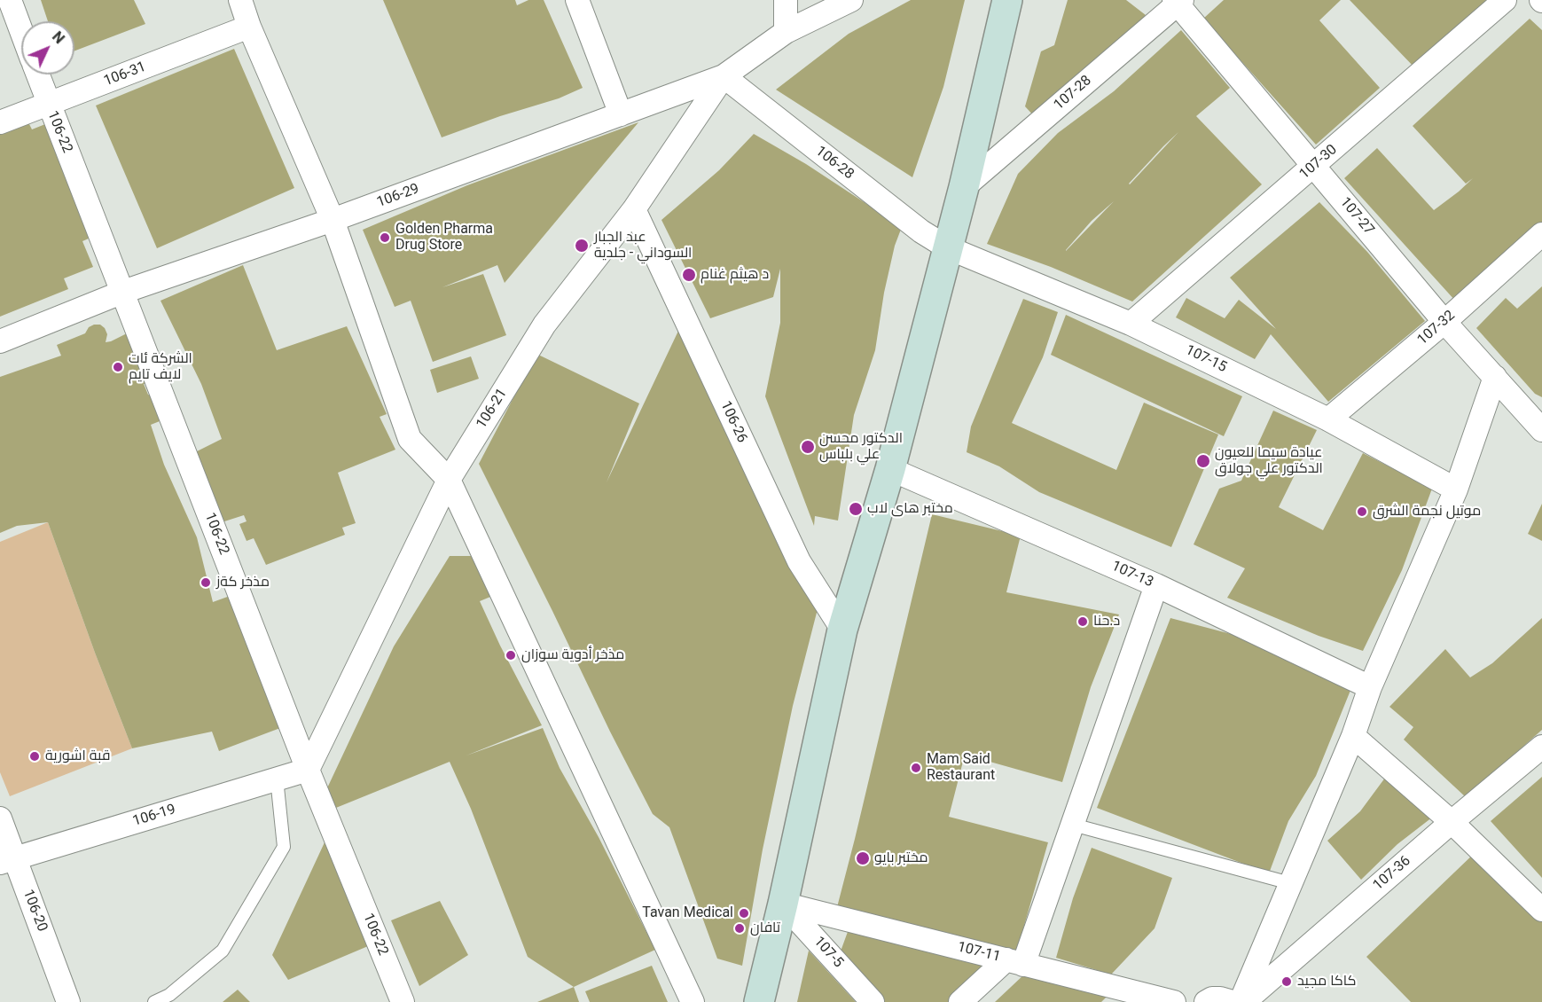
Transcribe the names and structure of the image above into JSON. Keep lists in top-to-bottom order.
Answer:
{
  "streets": {
    "street": [
      "106-31",
      "107-28",
      "106-22",
      "107-30",
      "106-28",
      "106-29",
      "107-27",
      "107-32",
      "107-15",
      "106-21",
      "106-26",
      "107-13",
      "106-19",
      "107-36",
      "106-20",
      "107-5",
      "107-11"
    ]
  },
  "crossings": [
    ["106-31", "106-22"],
    ["107-28", "107-27"],
    ["106-22", "106-29"],
    ["106-22", "106-21"],
    ["106-22", "106-19"],
    ["107-30", "107-27"],
    ["107-30", "107-15"],
    ["106-28", "106-29"],
    ["106-28", "107-15"],
    ["106-28", "106-21"],
    ["106-29", "106-21"],
    ["107-27", "107-32"],
    ["107-32", "107-15"],
    ["106-21", "106-26"],
    ["106-21", "106-19"],
    ["106-19", "106-20"],
    ["107-5", "107-11"]
  ],
  "places": [
    "Golden Pharma Drug Store",
    "عبد الجبار السوداني - جلدية",
    "د هيثم غنام",
    "الشركة ئات لایف تایم",
    "الدكتور محسن علي بلباس",
    "عيادة سيما للعيون الدكتور علي جولاق",
    "مختبر هاى لاب",
    "موتيل نجمة الشرق",
    "مذخر كةز",
    "د.حنا",
    "مذخر أدوية سوزان",
    "قبة اشورية",
    "Mam Said Restaurant",
    "مختبر بايو",
    "Tavan Medical",
    "تافان",
    "كاكا مجيد"
  ],
  "north": "top right"
}
